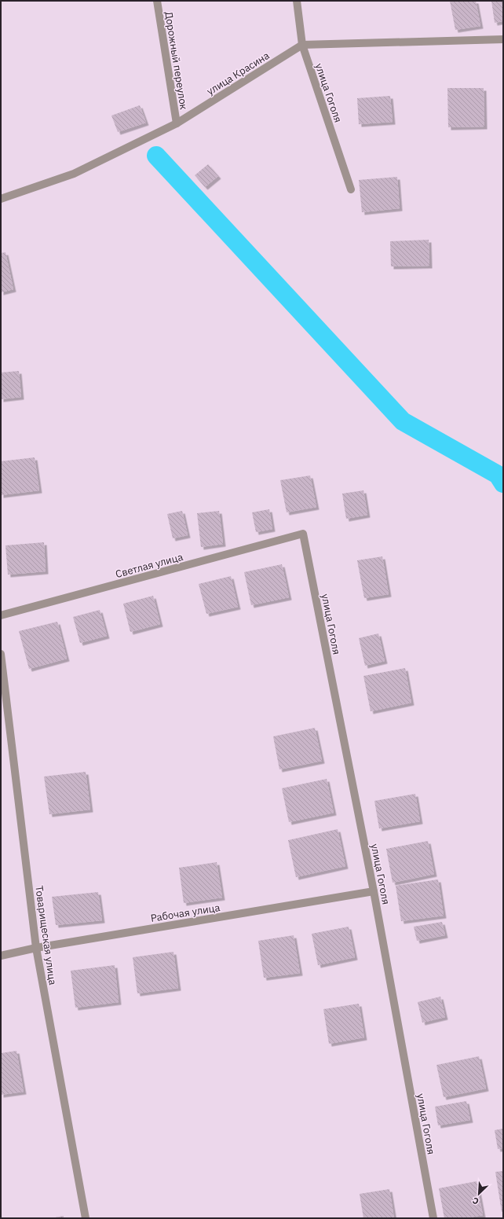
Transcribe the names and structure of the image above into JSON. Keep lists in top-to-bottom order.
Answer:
{
  "streets": {
    "street": [
      "Дорожный переулок",
      "улица Красина",
      "улица Гоголя",
      "Светлая улица",
      "Рабочая улица",
      "Товарищеская улица"
    ]
  },
  "crossings": [
    ["Дорожный переулок", "улица Красина"],
    ["улица Красина", "улица Гоголя"],
    ["улица Гоголя", "Светлая улица"],
    ["улица Гоголя", "Рабочая улица"],
    ["Рабочая улица", "Товарищеская улица"]
  ],
  "north": "bottom left"
}
